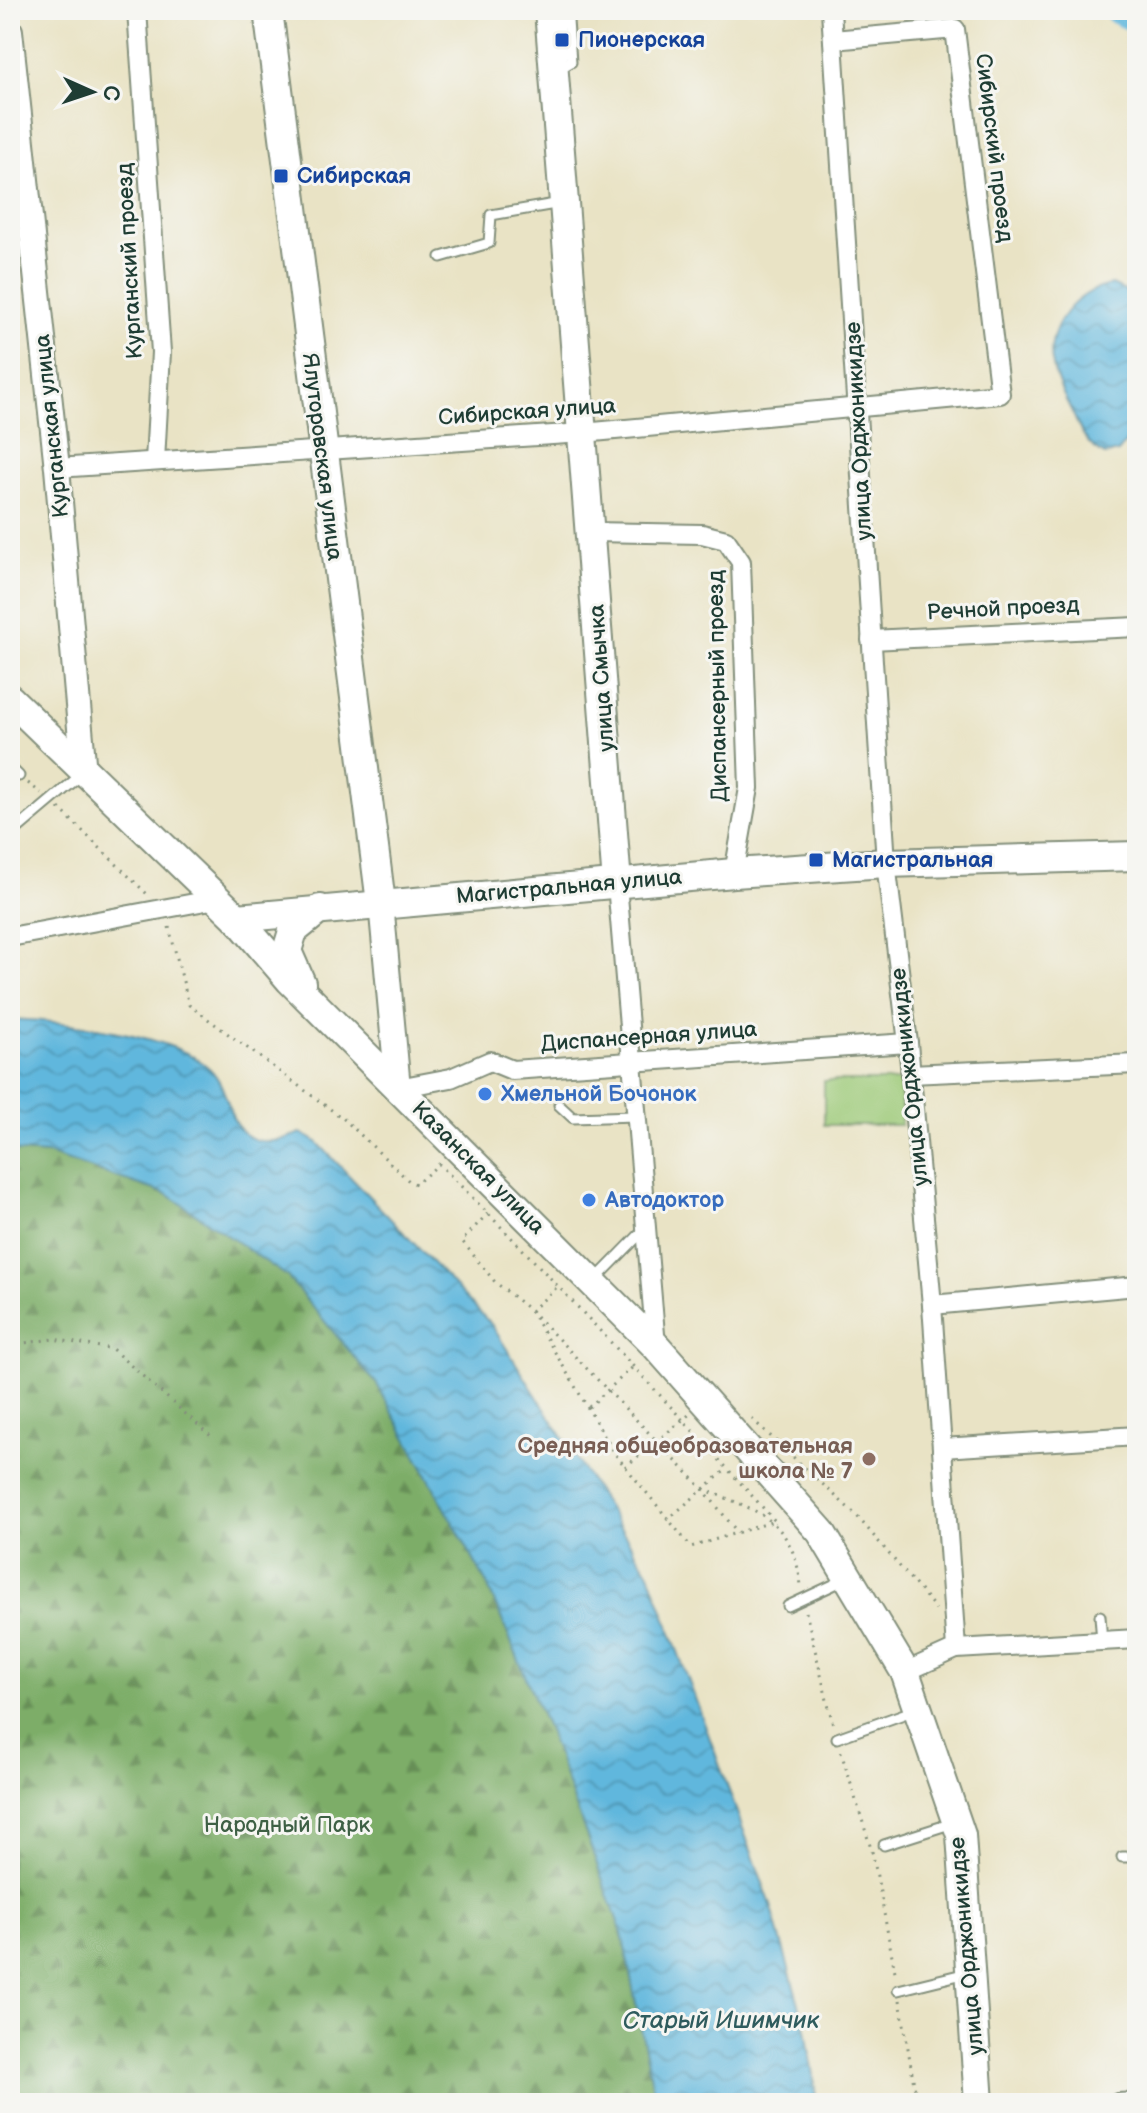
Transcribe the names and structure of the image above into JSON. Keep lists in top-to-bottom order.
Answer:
{
  "streets": {
    "main road": [
      "Курганская улица",
      "улица Орджоникидзе",
      "Ялуторовская улица",
      "улица Смычка",
      "Магистральная улица",
      "Казанская улица"
    ],
    "street": [
      "Сибирский проезд",
      "Курганский проезд",
      "Сибирская улица",
      "Речной проезд",
      "Диспансерный проезд",
      "Диспансерная улица"
    ]
  },
  "crossings": [
    ["Сибирский проезд", "Сибирская улица"],
    ["Сибирский проезд", "улица Орджоникидзе"],
    ["Курганский проезд", "Сибирская улица"],
    ["Сибирская улица", "Курганская улица"],
    ["Сибирская улица", "улица Орджоникидзе"],
    ["Сибирская улица", "Ялуторовская улица"],
    ["Сибирская улица", "улица Смычка"],
    ["Курганская улица", "Казанская улица"],
    ["улица Орджоникидзе", "Речной проезд"],
    ["улица Орджоникидзе", "Магистральная улица"],
    ["улица Орджоникидзе", "Диспансерная улица"],
    ["улица Орджоникидзе", "Казанская улица"],
    ["Ялуторовская улица", "Магистральная улица"],
    ["улица Смычка", "Диспансерный проезд"],
    ["улица Смычка", "Магистральная улица"],
    ["улица Смычка", "Диспансерная улица"],
    ["улица Смычка", "Казанская улица"],
    ["Диспансерный проезд", "Магистральная улица"],
    ["Магистральная улица", "Казанская улица"],
    ["Диспансерная улица", "Казанская улица"]
  ],
  "water": ["Старый Ишимчик"],
  "parks": ["Народный Парк"],
  "places": {
    "transit": ["Пионерская", "Сибирская", "Магистральная"],
    "other": ["Хмельной Бочонок", "Автодоктор", "Средняя общеобразовательная школа № 7"]
  },
  "north": "right"
}
